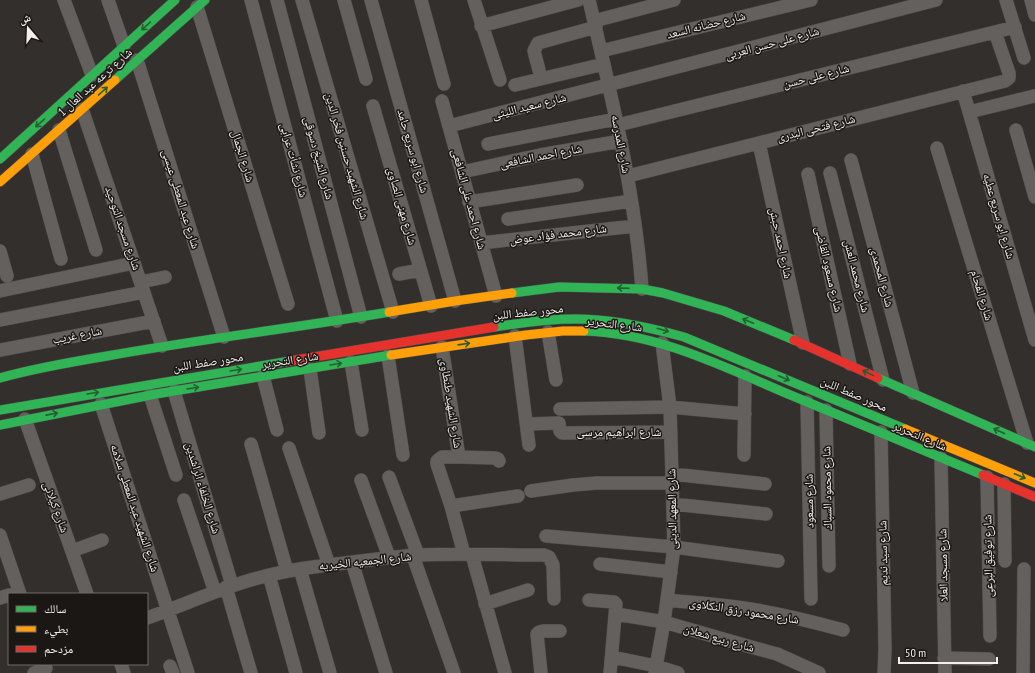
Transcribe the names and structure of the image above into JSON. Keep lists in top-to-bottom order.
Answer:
{
  "streets": {
    "street": [
      "شارع حضانه السعد",
      "شارع على حسن العربى",
      "شارع على حسن",
      "شارع ترعه عبد العال 1",
      "شارع سعيد الليثى",
      "شارع فتحى البدرى",
      "شارع المدرسه",
      "شارع ابو سريع حامد",
      "شارع الجمال",
      "شارع الشهيد حسنين فخر الدين",
      "شارع احمد الشافعى",
      "شارع الشيخ دسوقى",
      "شارع نشأت عرابى",
      "شارع عبد المعطى عيسى",
      "شارع احمد على الشافعى",
      "شارع مهنى الصاوى",
      "شارع ابو سريع عطيه",
      "شارع مسجد التوحيد",
      "شارع محمد فؤاد عوض",
      "شارع احمد حبش",
      "شارع مسعود القاضى",
      "شارع محمد العش",
      "شارع المحمدى",
      "شارع الفحام",
      "محور صفط اللبن",
      "شارع التحرير",
      "شارع غريب",
      "شارع الشهيد طنطاوى",
      "شارع ابراهيم مرسى",
      "شارع الخلفاء الراشدين",
      "شارع محمود السباك",
      "شارع مسعود",
      "شارع كيلانى",
      "شارع الشهيد عبد المعطى سلامه",
      "شارع المعهد الدينى",
      "شارع سيد نديم",
      "شارع توفيق البرعى",
      "شارع الجمعيه الخيريه",
      "شارع مسجد العلا",
      "شارع محمود رزق النكلاوى",
      "شارع ربيع شعلان"
    ]
  },
  "crossings": [
    ["شارع حضانه السعد", "شارع المدرسه"],
    ["شارع على حسن العربى", "شارع سعيد الليثى"],
    ["شارع على حسن العربى", "شارع المدرسه"],
    ["شارع على حسن", "شارع فتحى البدرى"],
    ["شارع على حسن", "شارع المدرسه"],
    ["شارع ترعه عبد العال 1", "شارع الجمال"],
    ["شارع ترعه عبد العال 1", "شارع عبد المعطى عيسى"],
    ["شارع ترعه عبد العال 1", "شارع مسجد التوحيد"],
    ["شارع سعيد الليثى", "شارع المدرسه"],
    ["شارع سعيد الليثى", "شارع احمد على الشافعى"],
    ["شارع فتحى البدرى", "شارع المدرسه"],
    ["شارع فتحى البدرى", "شارع ابو سريع عطيه"],
    ["شارع فتحى البدرى", "شارع احمد حبش"],
    ["شارع المدرسه", "شارع احمد الشافعى"],
    ["شارع المدرسه", "شارع محمد فؤاد عوض"],
    ["شارع احمد الشافعى", "شارع احمد على الشافعى"],
    ["شارع احمد على الشافعى", "شارع محمد فؤاد عوض"],
    ["شارع مسجد التوحيد", "شارع غريب"],
    ["شارع التحرير", "شارع الشهيد طنطاوى"],
    ["شارع التحرير", "شارع الخلفاء الراشدين"],
    ["شارع التحرير", "شارع محمود السباك"],
    ["شارع التحرير", "شارع مسعود"],
    ["شارع التحرير", "شارع كيلانى"],
    ["شارع التحرير", "شارع الشهيد عبد المعطى سلامه"],
    ["شارع التحرير", "شارع المعهد الدينى"],
    ["شارع التحرير", "شارع سيد نديم"],
    ["شارع التحرير", "شارع توفيق البرعى"],
    ["شارع التحرير", "شارع مسجد العلا"],
    ["شارع الشهيد طنطاوى", "شارع الجمعيه الخيريه"],
    ["شارع ابراهيم مرسى", "شارع المعهد الدينى"],
    ["شارع الخلفاء الراشدين", "شارع الجمعيه الخيريه"],
    ["شارع الشهيد عبد المعطى سلامه", "شارع الجمعيه الخيريه"],
    ["شارع المعهد الدينى", "شارع محمود رزق النكلاوى"],
    ["شارع المعهد الدينى", "شارع ربيع شعلان"]
  ],
  "legend": ["سالك", "بطيء", "مزدحم"],
  "scale_bar": "50 m",
  "north": "top"
}
